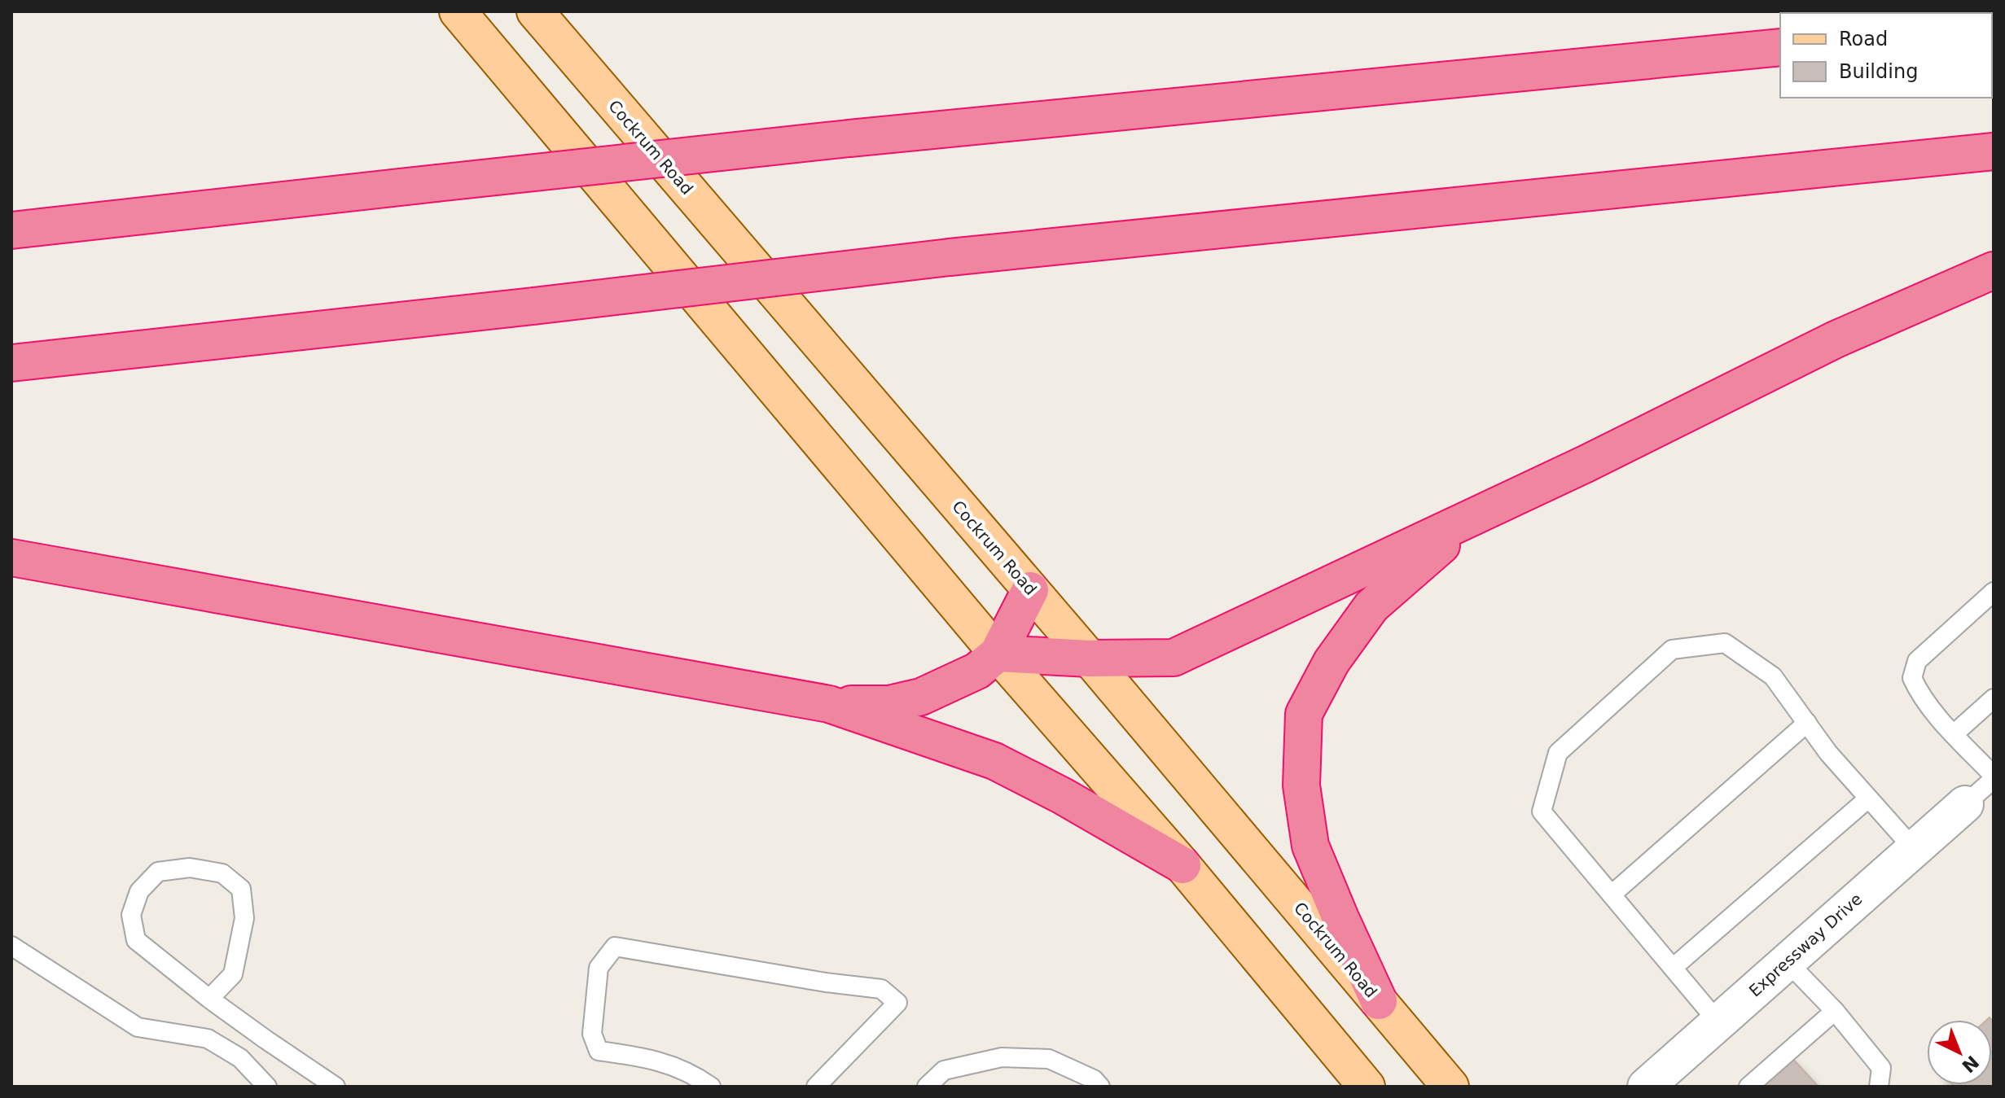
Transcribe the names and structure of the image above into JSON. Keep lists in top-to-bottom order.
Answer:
{
  "streets": {
    "main road": ["Cockrum Road"],
    "street": ["Expressway Drive"]
  },
  "legend": ["Road", "Building"],
  "north": "bottom right"
}
